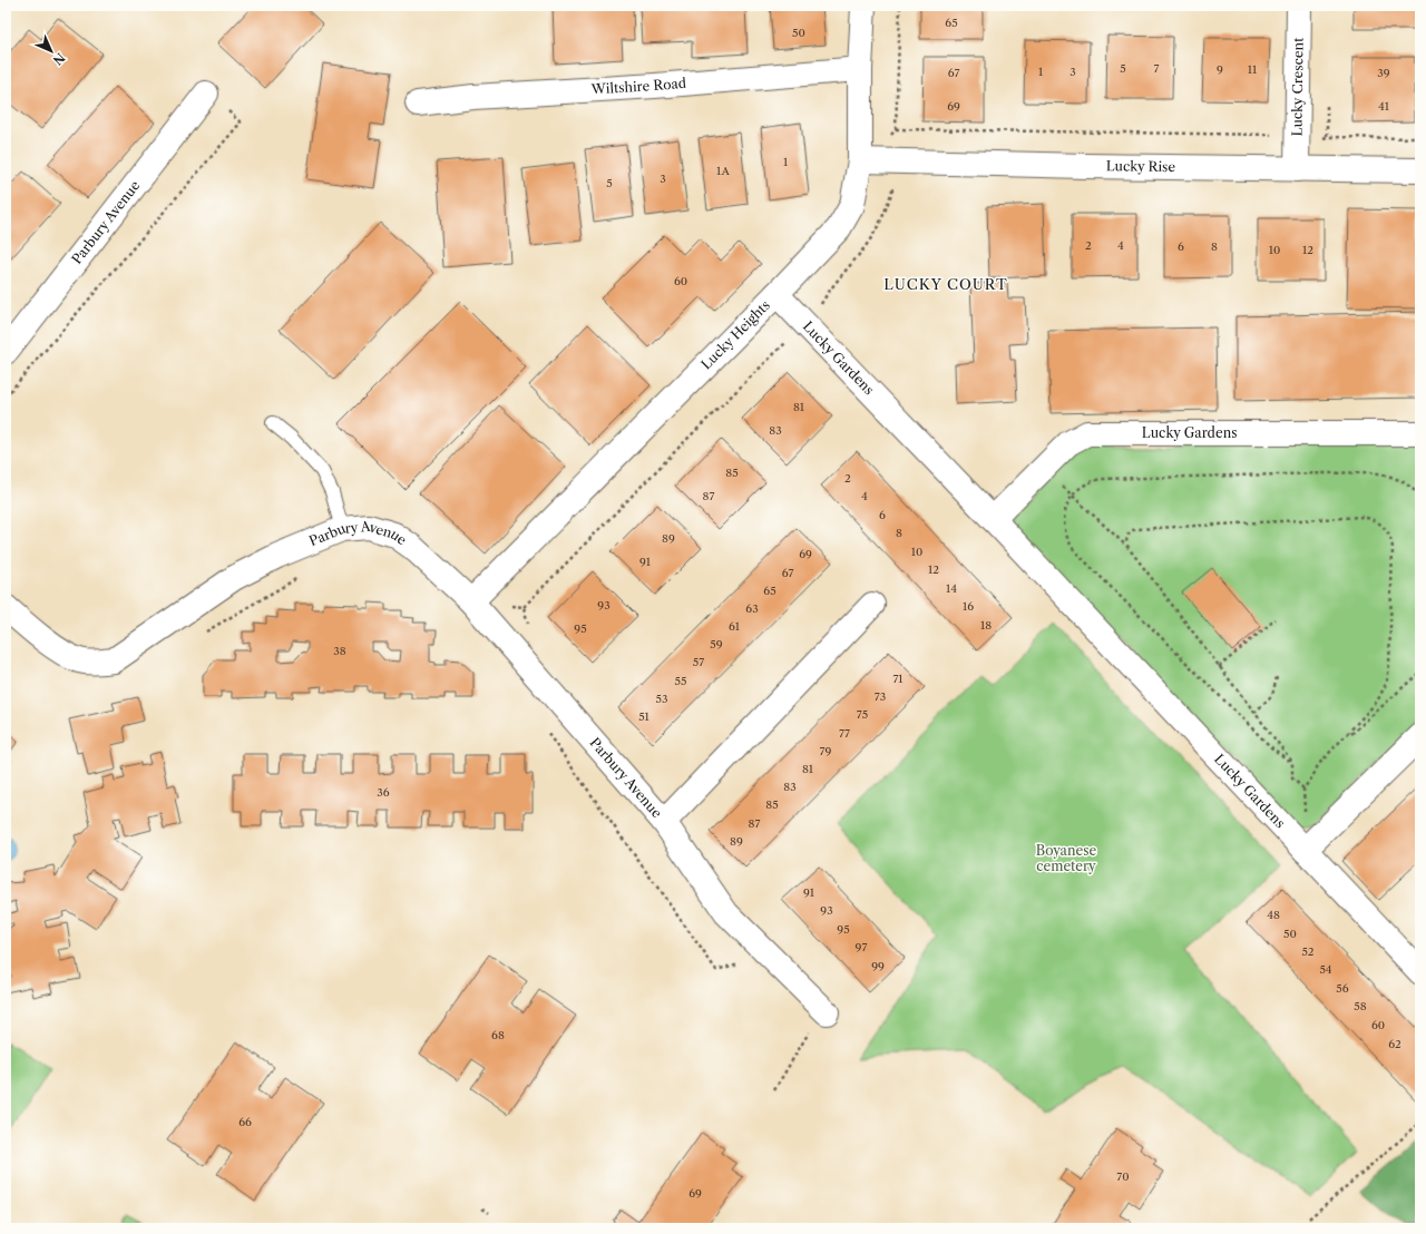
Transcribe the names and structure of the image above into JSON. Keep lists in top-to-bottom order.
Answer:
{
  "streets": {
    "street": [
      "Wiltshire Road",
      "Lucky Crescent",
      "Lucky Rise",
      "Parbury Avenue",
      "Lucky Heights",
      "Lucky Gardens"
    ]
  },
  "crossings": [
    ["Wiltshire Road", "Lucky Heights"],
    ["Lucky Crescent", "Lucky Rise"],
    ["Lucky Rise", "Lucky Heights"],
    ["Parbury Avenue", "Lucky Heights"],
    ["Lucky Heights", "Lucky Gardens"]
  ],
  "districts": ["LUCKY COURT"],
  "parks": ["Boyanese cemetery"],
  "house_numbers": [
    "65",
    "50",
    "5",
    "7",
    "9",
    "11",
    "1",
    "3",
    "67",
    "39",
    "69",
    "41",
    "1",
    "1A",
    "3",
    "5",
    "2",
    "4",
    "6",
    "8",
    "10",
    "12",
    "60",
    "81",
    "83",
    "85",
    "2",
    "87",
    "4",
    "6",
    "8",
    "89",
    "10",
    "69",
    "91",
    "12",
    "67",
    "14",
    "65",
    "93",
    "16",
    "63",
    "18",
    "61",
    "95",
    "59",
    "38",
    "57",
    "71",
    "55",
    "73",
    "53",
    "75",
    "51",
    "77",
    "79",
    "81",
    "83",
    "36",
    "85",
    "87",
    "89",
    "91",
    "93",
    "48",
    "95",
    "50",
    "97",
    "52",
    "99",
    "54",
    "56",
    "58",
    "60",
    "68",
    "62",
    "66",
    "70",
    "69"
  ],
  "north": "bottom right"
}
